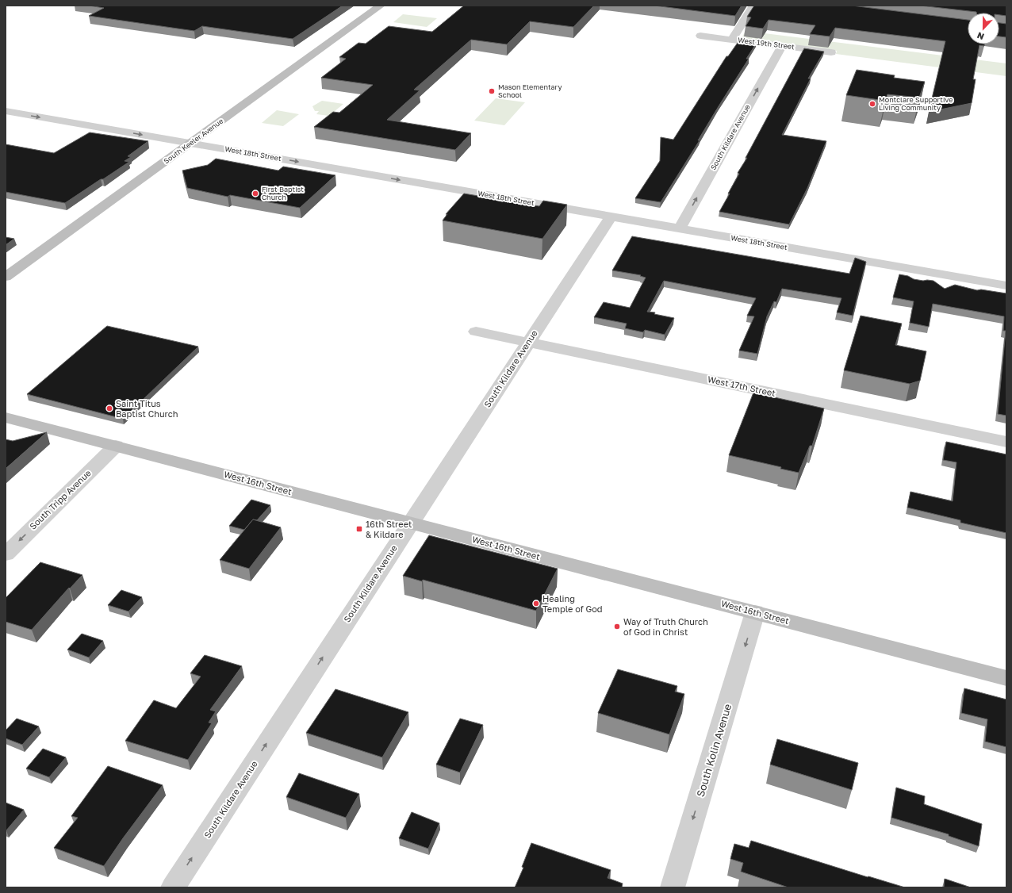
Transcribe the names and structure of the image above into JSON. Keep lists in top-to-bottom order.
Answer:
{
  "streets": {
    "street": [
      "West 19th Street",
      "South Kildare Avenue",
      "South Keeler Avenue",
      "West 18th Street",
      "West 17th Street",
      "West 16th Street",
      "South Tripp Avenue",
      "South Kolin Avenue"
    ]
  },
  "crossings": [
    ["West 19th Street", "South Kildare Avenue"],
    ["South Kildare Avenue", "West 18th Street"],
    ["South Kildare Avenue", "West 17th Street"],
    ["South Kildare Avenue", "West 16th Street"],
    ["South Keeler Avenue", "West 18th Street"],
    ["West 16th Street", "South Tripp Avenue"],
    ["West 16th Street", "South Kolin Avenue"]
  ],
  "one_way": [
    "South Kildare Avenue",
    "West 18th Street",
    "South Tripp Avenue",
    "South Kolin Avenue"
  ],
  "places": {
    "other": [
      "Mason Elementary School",
      "Montclare Supportive Living Community",
      "First Baptist Church",
      "Saint Titus Baptist Church",
      "Healing Temple of God",
      "Way of Truth Church of God in Christ"
    ],
    "transit": ["16th Street & Kildare"]
  },
  "north": "bottom"
}
